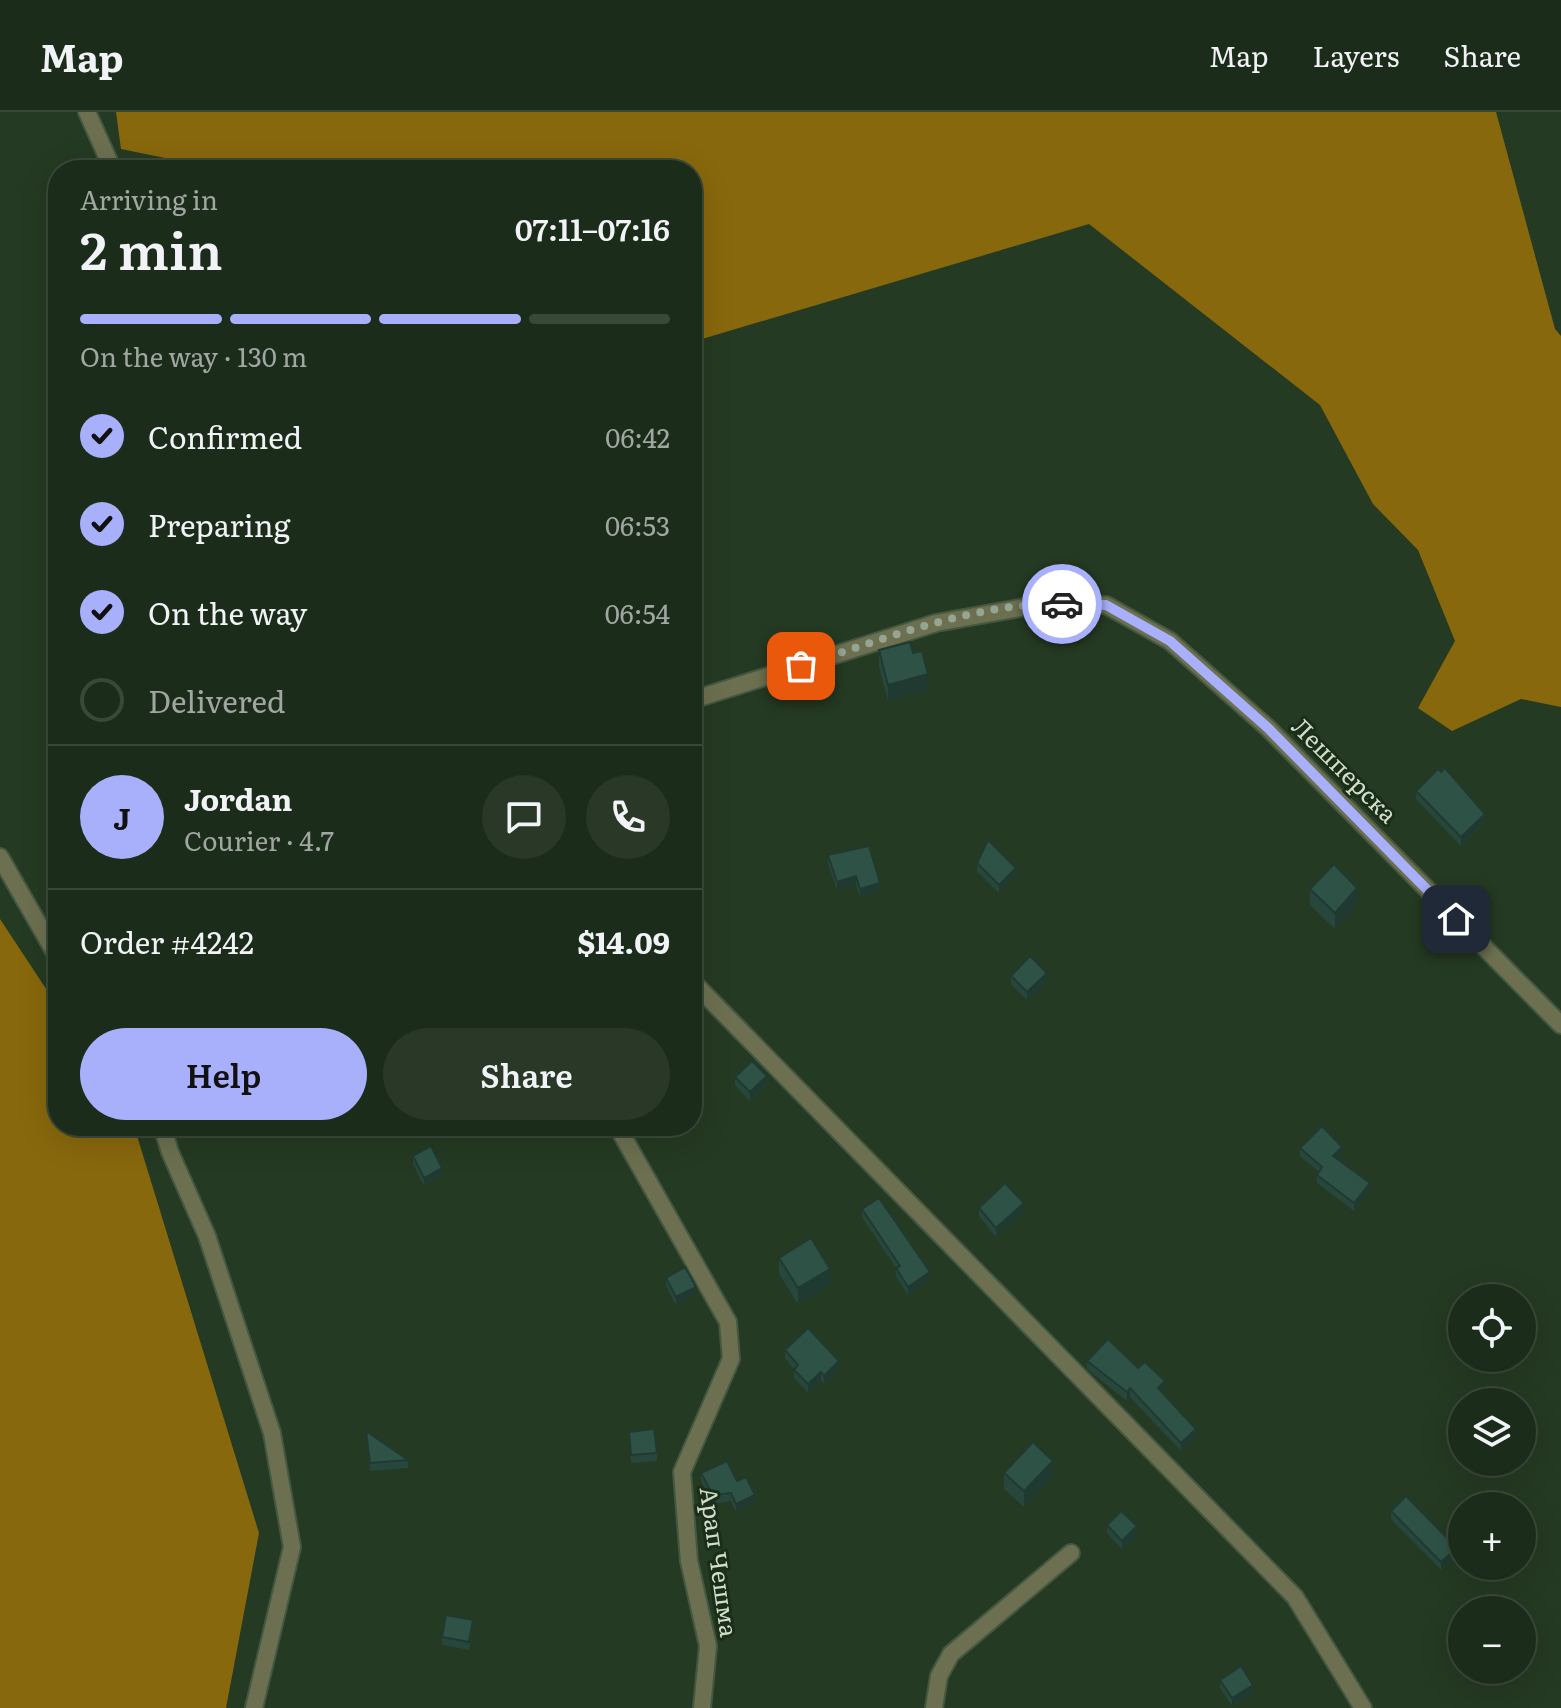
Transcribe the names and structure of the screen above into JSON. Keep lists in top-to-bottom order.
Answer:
{
  "streets": {
    "street": ["Лешперска", "Арап Чешма"]
  },
  "page": {
    "header": "Map",
    "nav": ["Map", "Layers", "Share"],
    "heading": ["2 min", "Arriving in", "07:11–07:16"],
    "panel": [
      "Jordan",
      "Courier · 4.7",
      "Order #4242",
      "$14.09"
    ],
    "bar": "On the way · 130 m",
    "list": [
      ["Confirmed", "06:42"],
      ["Preparing", "06:53"],
      ["On the way", "06:54"],
      "Delivered"
    ],
    "round": "J",
    "buttons": ["Help", "Share"],
    "map_buttons": ["+", "−"]
  }
}
